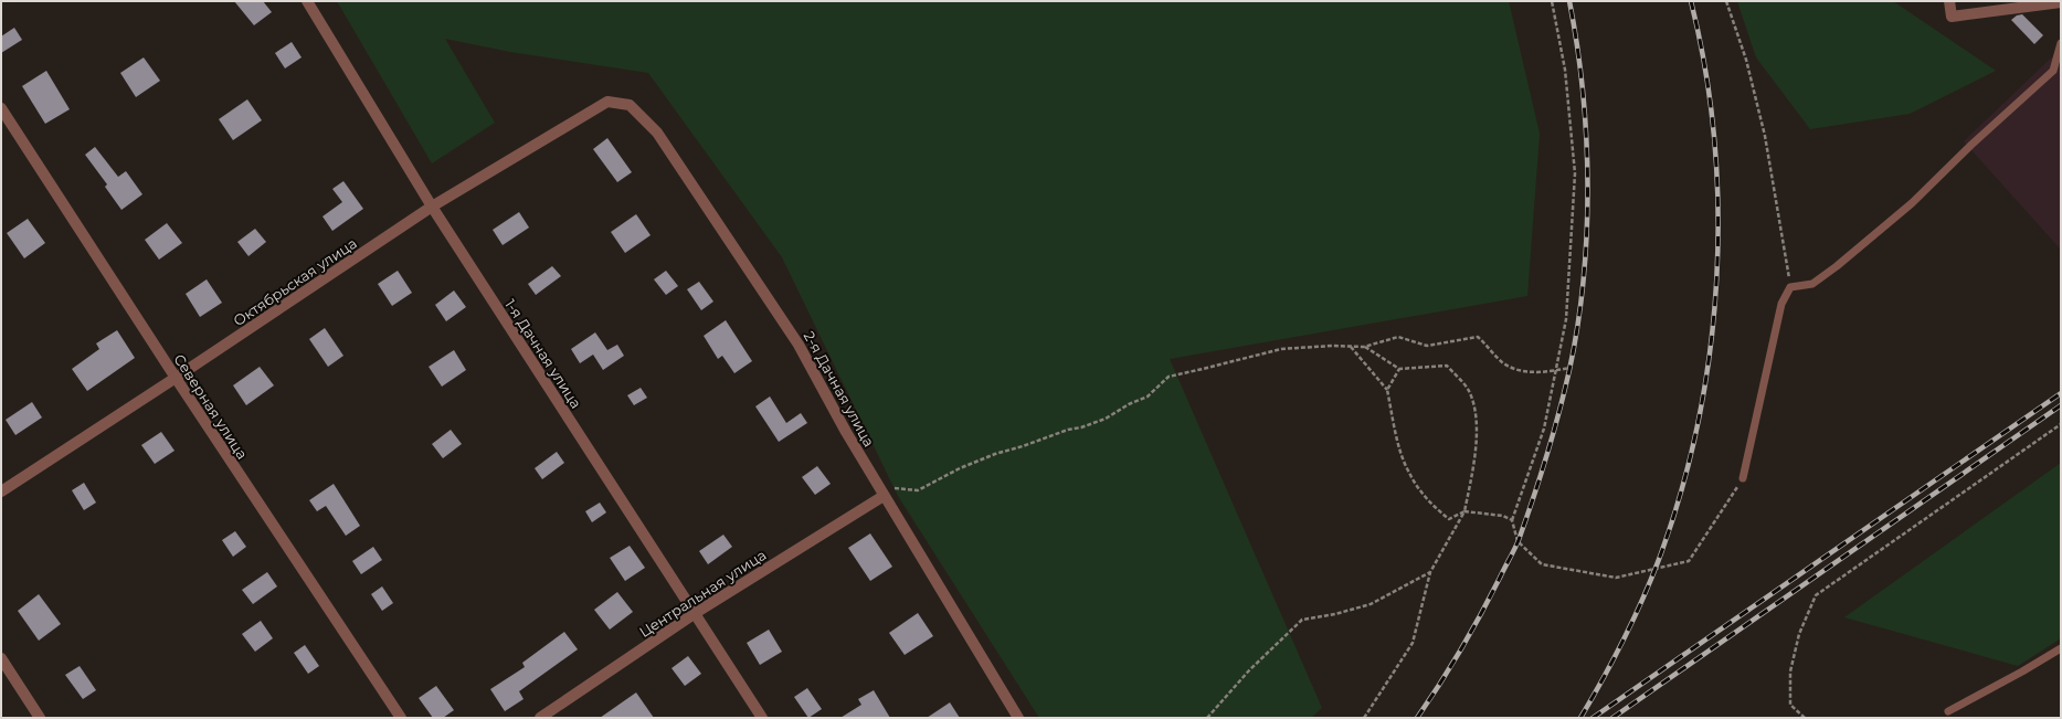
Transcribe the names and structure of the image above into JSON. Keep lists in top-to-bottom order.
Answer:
{
  "streets": {
    "street": [
      "Октябрьская улица",
      "1-я Дачная улица",
      "2-я Дачная улица",
      "Северная улица",
      "Центральная улица"
    ]
  },
  "crossings": [
    ["Октябрьская улица", "1-я Дачная улица"],
    ["Октябрьская улица", "2-я Дачная улица"],
    ["Октябрьская улица", "Северная улица"],
    ["1-я Дачная улица", "Центральная улица"],
    ["2-я Дачная улица", "Центральная улица"]
  ]
}
